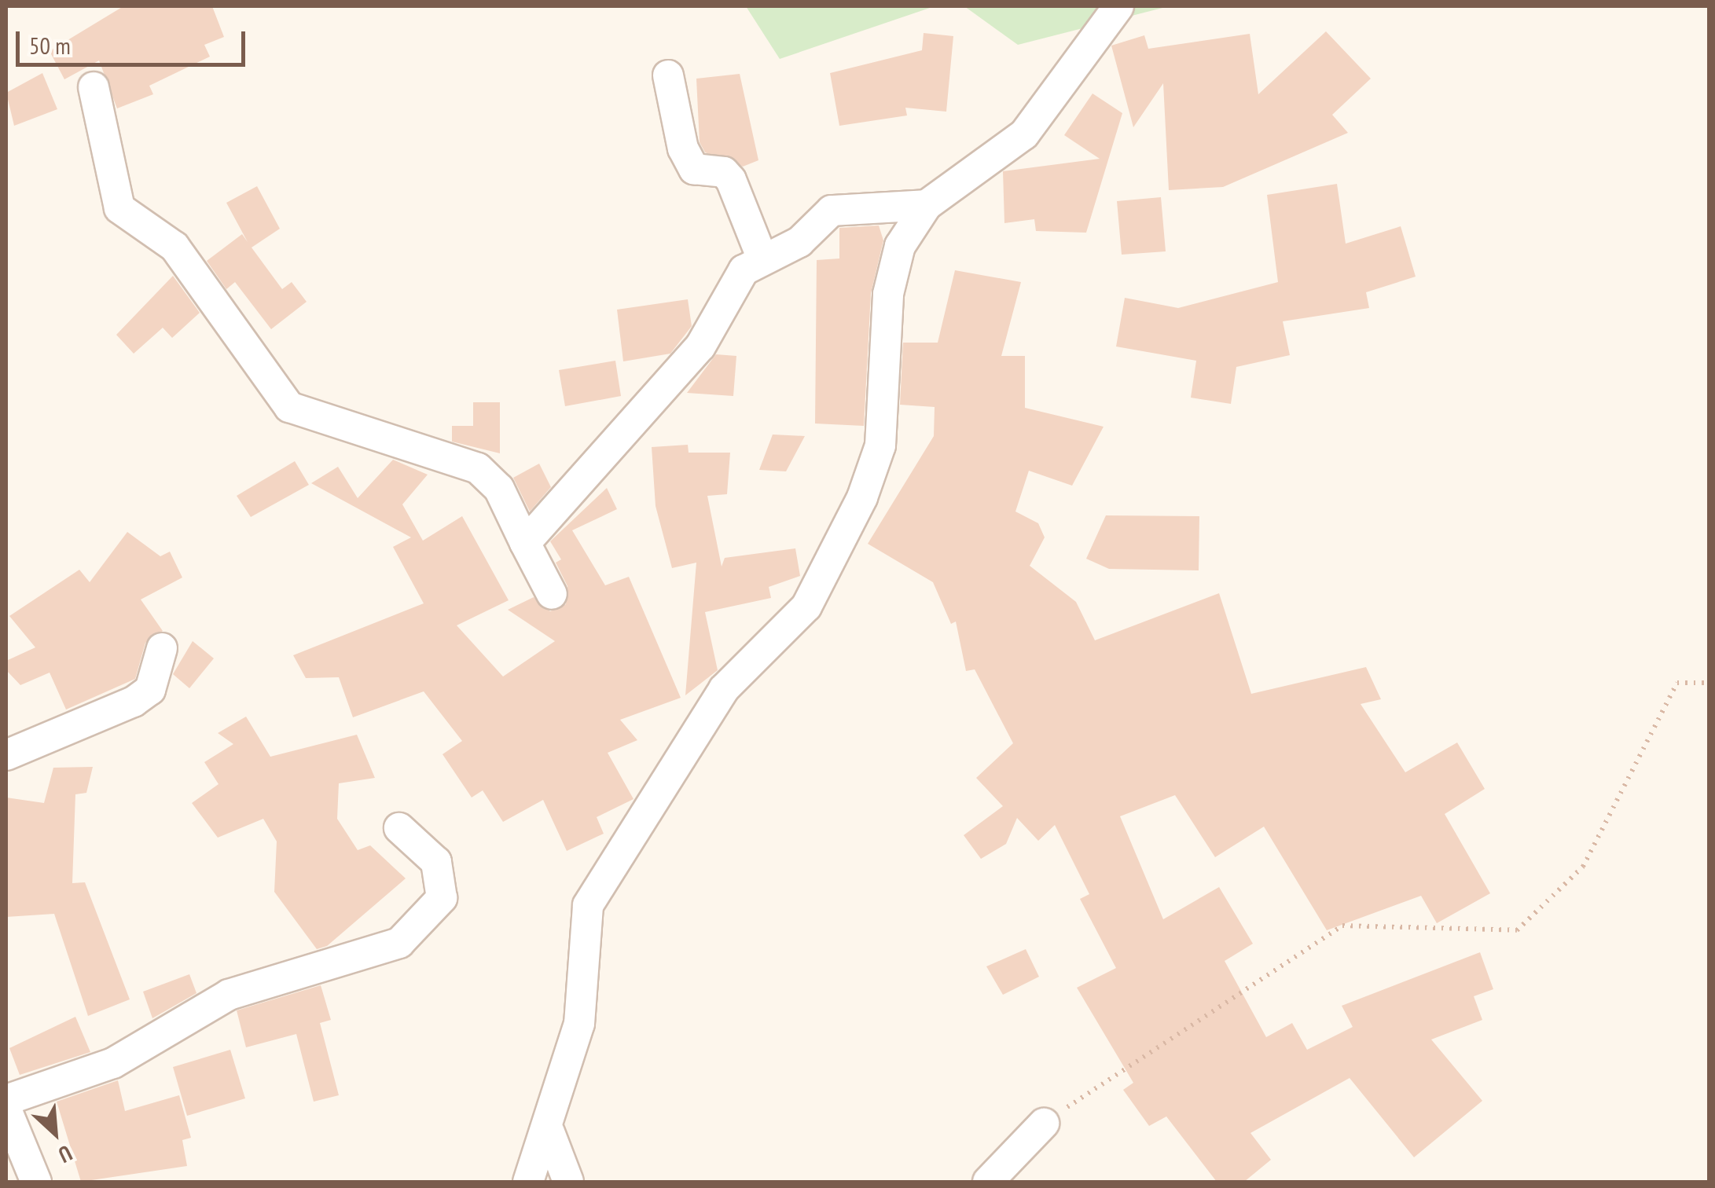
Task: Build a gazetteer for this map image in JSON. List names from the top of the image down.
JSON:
{
  "scale_bar": "50 m",
  "north": "bottom right"
}
